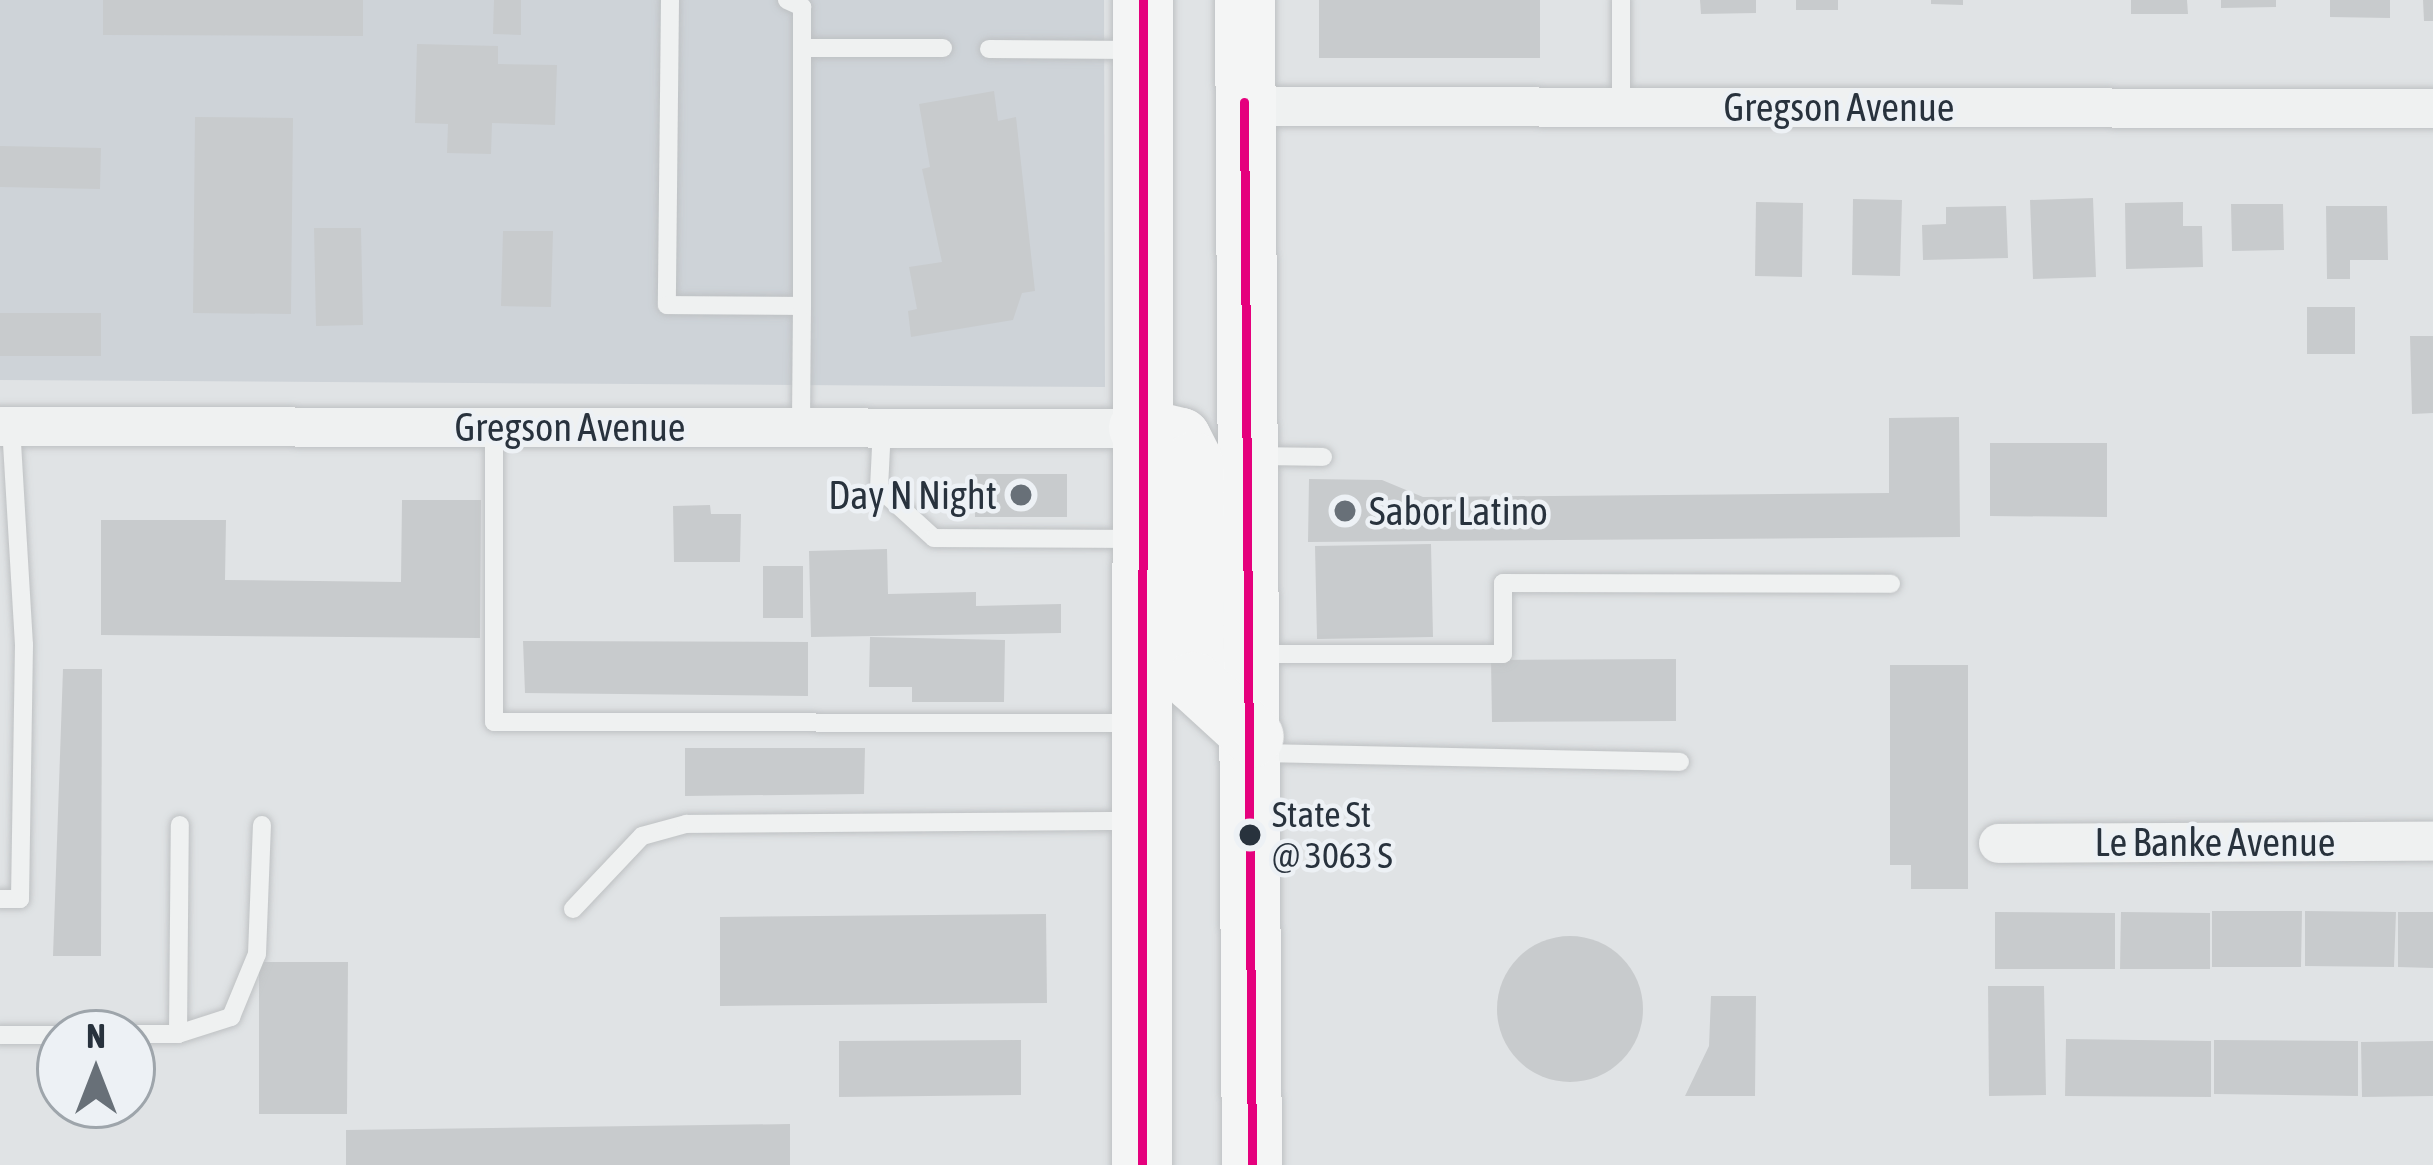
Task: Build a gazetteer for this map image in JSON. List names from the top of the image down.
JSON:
{
  "streets": {
    "street": ["Gregson Avenue", "Le Banke Avenue"]
  },
  "places": ["Day N Night", "Sabor Latino", "State St @ 3063 S"],
  "north": "top"
}
